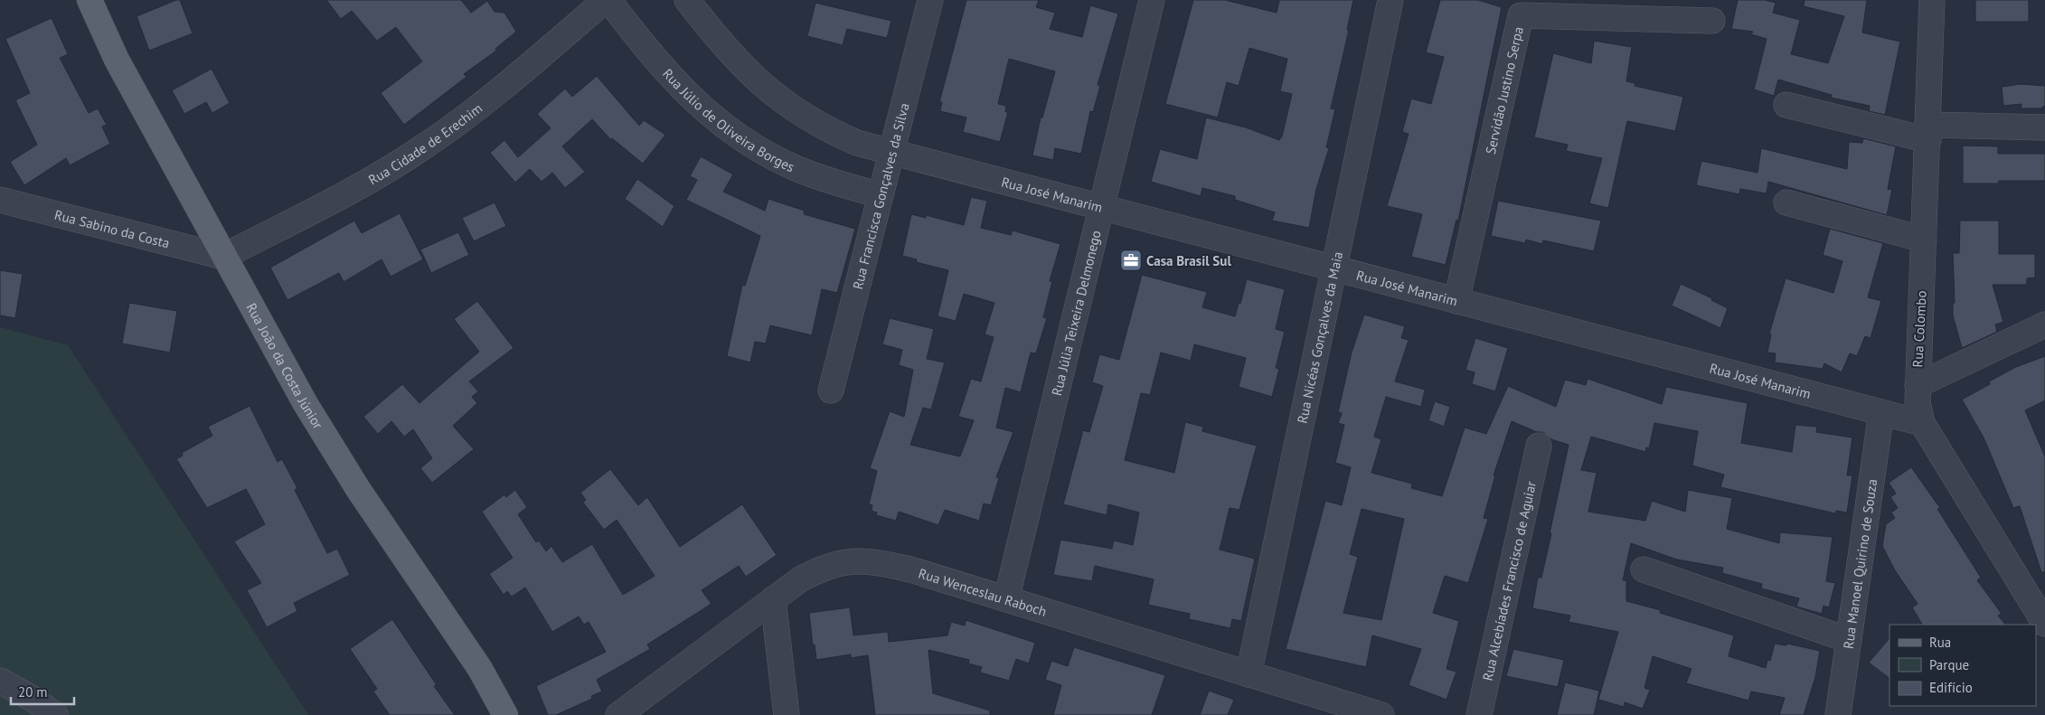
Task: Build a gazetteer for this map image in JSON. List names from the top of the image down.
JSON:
{
  "streets": {
    "main road": ["Rua João da Costa Júnior"],
    "street": [
      "Servidão Justino Serpa",
      "Rua Júlio de Oliveira Borges",
      "Rua Cidade de Erechim",
      "Rua Francisca Gonçalves da Silva",
      "Rua José Manarim",
      "Rua Sabino da Costa",
      "Rua Júlia Teixeira Delmonego",
      "Rua Colombo",
      "Rua Nicéas Gonçalves da Maia",
      "Rua Manoel Quirino de Souza",
      "Rua Alcebíades Francisco de Aguiar",
      "Rua Wenceslau Raboch"
    ]
  },
  "crossings": [
    ["Servidão Justino Serpa", "Rua José Manarim"],
    ["Rua Júlio de Oliveira Borges", "Rua Cidade de Erechim"],
    ["Rua Júlio de Oliveira Borges", "Rua Francisca Gonçalves da Silva"],
    ["Rua Cidade de Erechim", "Rua Sabino da Costa"],
    ["Rua Cidade de Erechim", "Rua João da Costa Júnior"],
    ["Rua Francisca Gonçalves da Silva", "Rua José Manarim"],
    ["Rua José Manarim", "Rua Júlia Teixeira Delmonego"],
    ["Rua José Manarim", "Rua Colombo"],
    ["Rua José Manarim", "Rua Nicéas Gonçalves da Maia"],
    ["Rua José Manarim", "Rua Manoel Quirino de Souza"],
    ["Rua Sabino da Costa", "Rua João da Costa Júnior"],
    ["Rua Júlia Teixeira Delmonego", "Rua Wenceslau Raboch"],
    ["Rua Nicéas Gonçalves da Maia", "Rua Wenceslau Raboch"]
  ],
  "places": {
    "office": ["Casa Brasil Sul"]
  },
  "legend": ["Rua", "Parque", "Edifício"],
  "scale_bar": "20 m"
}
